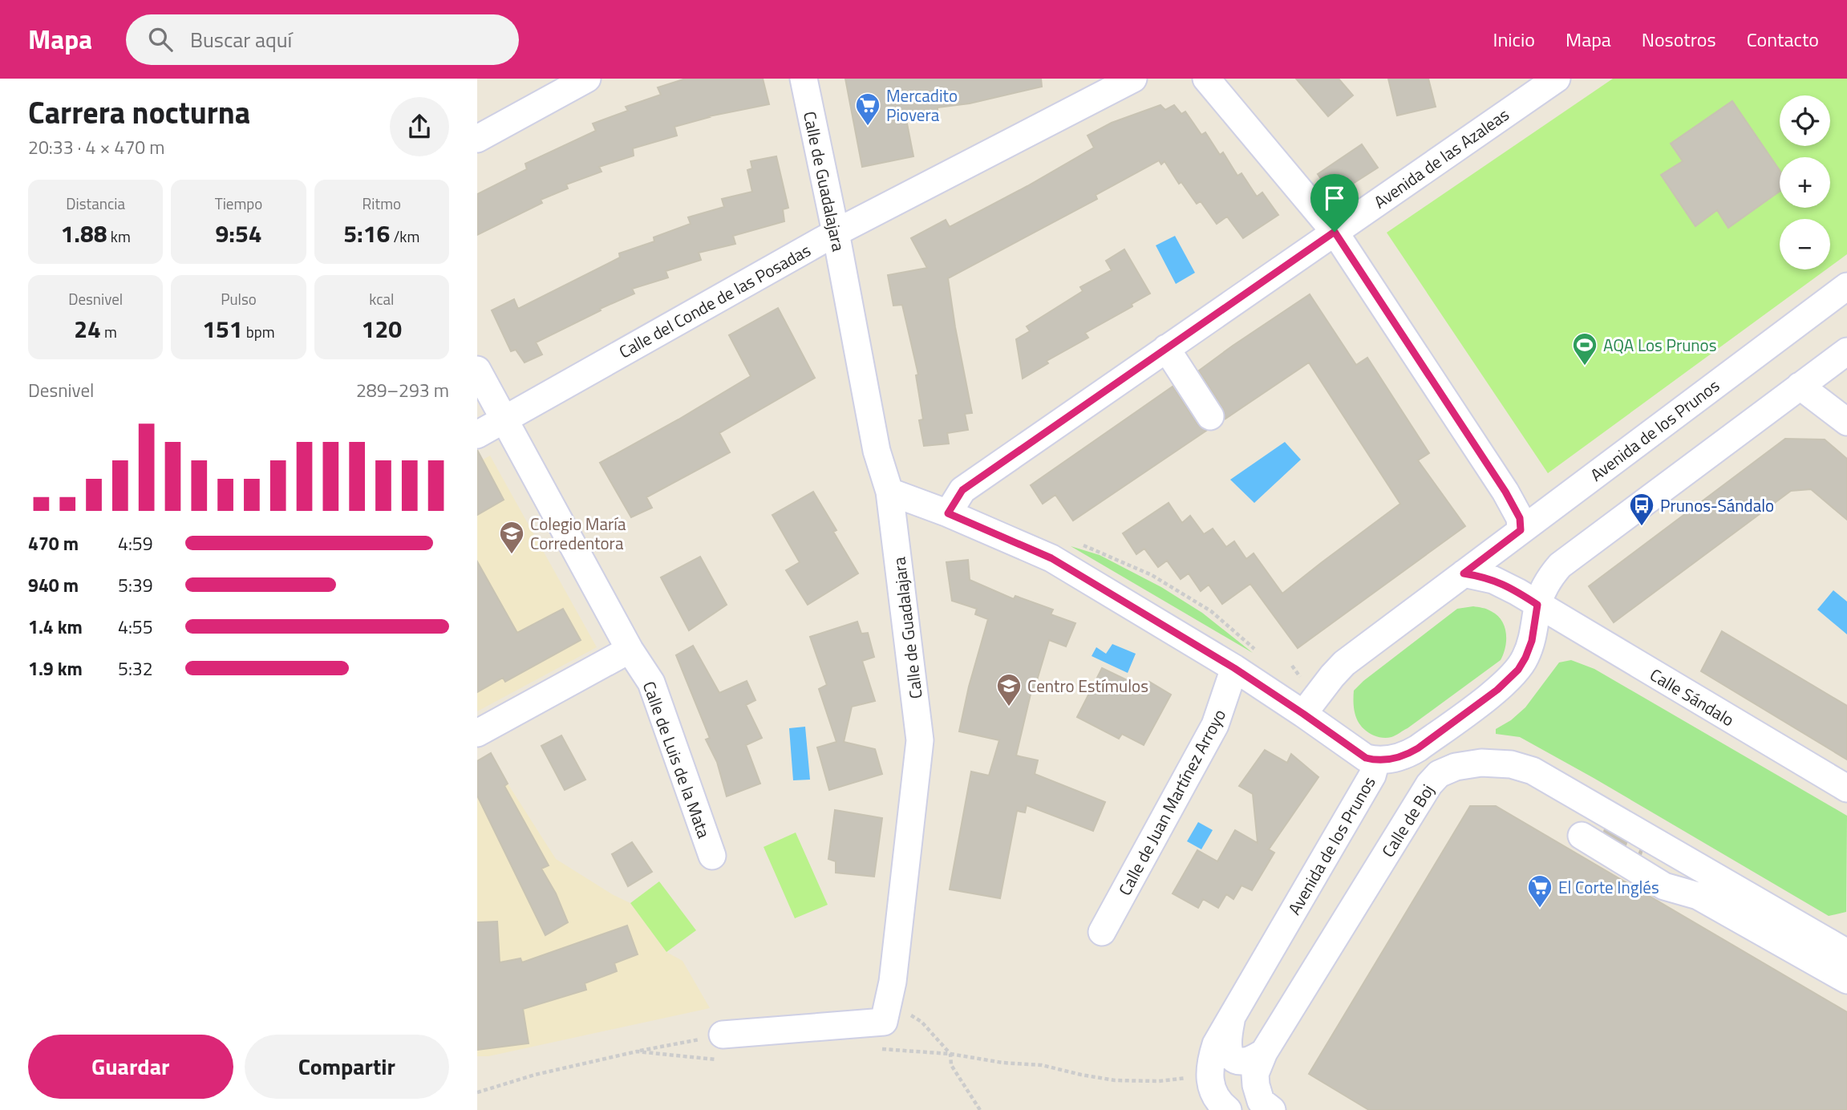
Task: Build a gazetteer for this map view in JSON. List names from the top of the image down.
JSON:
{
  "streets": {
    "street": [
      "Avenida de las Azaleas",
      "Calle de Guadalajara",
      "Calle del Conde de las Posadas",
      "Avenida de los Prunos",
      "Calle Sándalo",
      "Calle de Luis de la Mata",
      "Calle de Juan Martínez Arroyo",
      "Calle de Boj"
    ]
  },
  "crossings": [
    ["Calle de Guadalajara", "Calle del Conde de las Posadas"],
    ["Calle del Conde de las Posadas", "Calle de Luis de la Mata"],
    ["Avenida de los Prunos", "Calle Sándalo"]
  ],
  "places": {
    "supermarket": ["Mercadito Piovera", "El Corte Inglés"],
    "sports": ["AQA Los Prunos"],
    "bus stop": ["Prunos-Sándalo"],
    "school or university": ["Colegio María Corredentora", "Centro Estímulos"]
  },
  "page": {
    "header": "Mapa",
    "search": "Buscar aquí",
    "nav": [
      "Inicio",
      "Mapa",
      "Nosotros",
      "Contacto"
    ],
    "heading": ["Carrera nocturna", "20:33 · 4 × 470 m"],
    "map_buttons": ["+", "−"],
    "stats": [
      ["Distancia", "1.88 km"],
      ["Tiempo", "9:54"],
      ["Ritmo", "5:16 /km"],
      ["Desnivel", "24 m"],
      ["Pulso", "151 bpm"],
      ["kcal", "120"]
    ],
    "chart": ["Desnivel", "289–293 m"],
    "list": [
      {
        "name": "470 m",
        "note": "4:59"
      },
      {
        "name": "940 m",
        "note": "5:39"
      },
      {
        "name": "1.4 km",
        "note": "4:55"
      },
      {
        "name": "1.9 km",
        "note": "5:32"
      }
    ],
    "buttons": ["Guardar", "Compartir"]
  }
}
